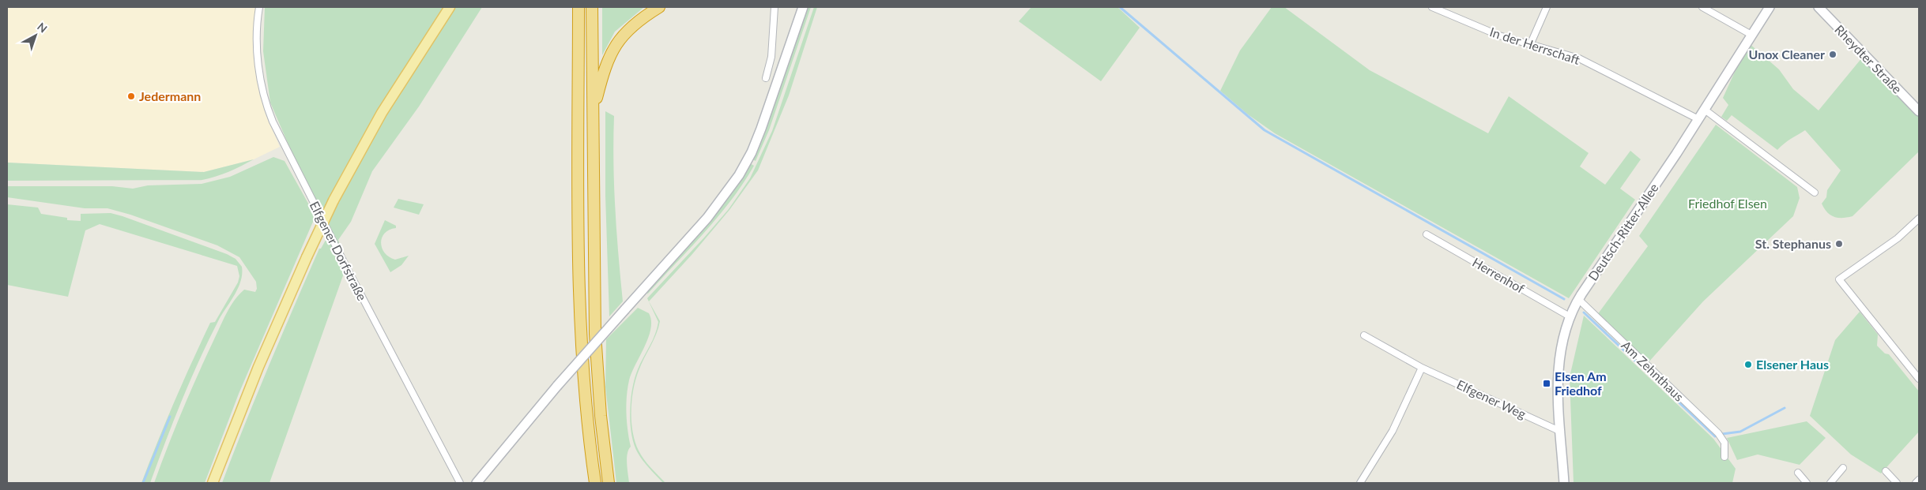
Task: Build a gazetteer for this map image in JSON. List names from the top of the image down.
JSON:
{
  "streets": {
    "street": [
      "In der Herrschaft",
      "Rheydter Straße",
      "Deutsch-Ritter-Allee",
      "Elfgener Dorfstraße",
      "Herrenhof",
      "Am Zehnthaus",
      "Elfgener Weg"
    ]
  },
  "crossings": [
    ["In der Herrschaft", "Deutsch-Ritter-Allee"],
    ["Deutsch-Ritter-Allee", "Herrenhof"],
    ["Deutsch-Ritter-Allee", "Am Zehnthaus"],
    ["Deutsch-Ritter-Allee", "Elfgener Weg"]
  ],
  "parks": ["Friedhof Elsen"],
  "places": {
    "other": [
      "Unox Cleaner",
      "Jedermann",
      "St. Stephanus",
      "Elsener Haus"
    ],
    "transit": ["Elsen Am Friedhof"]
  },
  "north": "top right"
}
